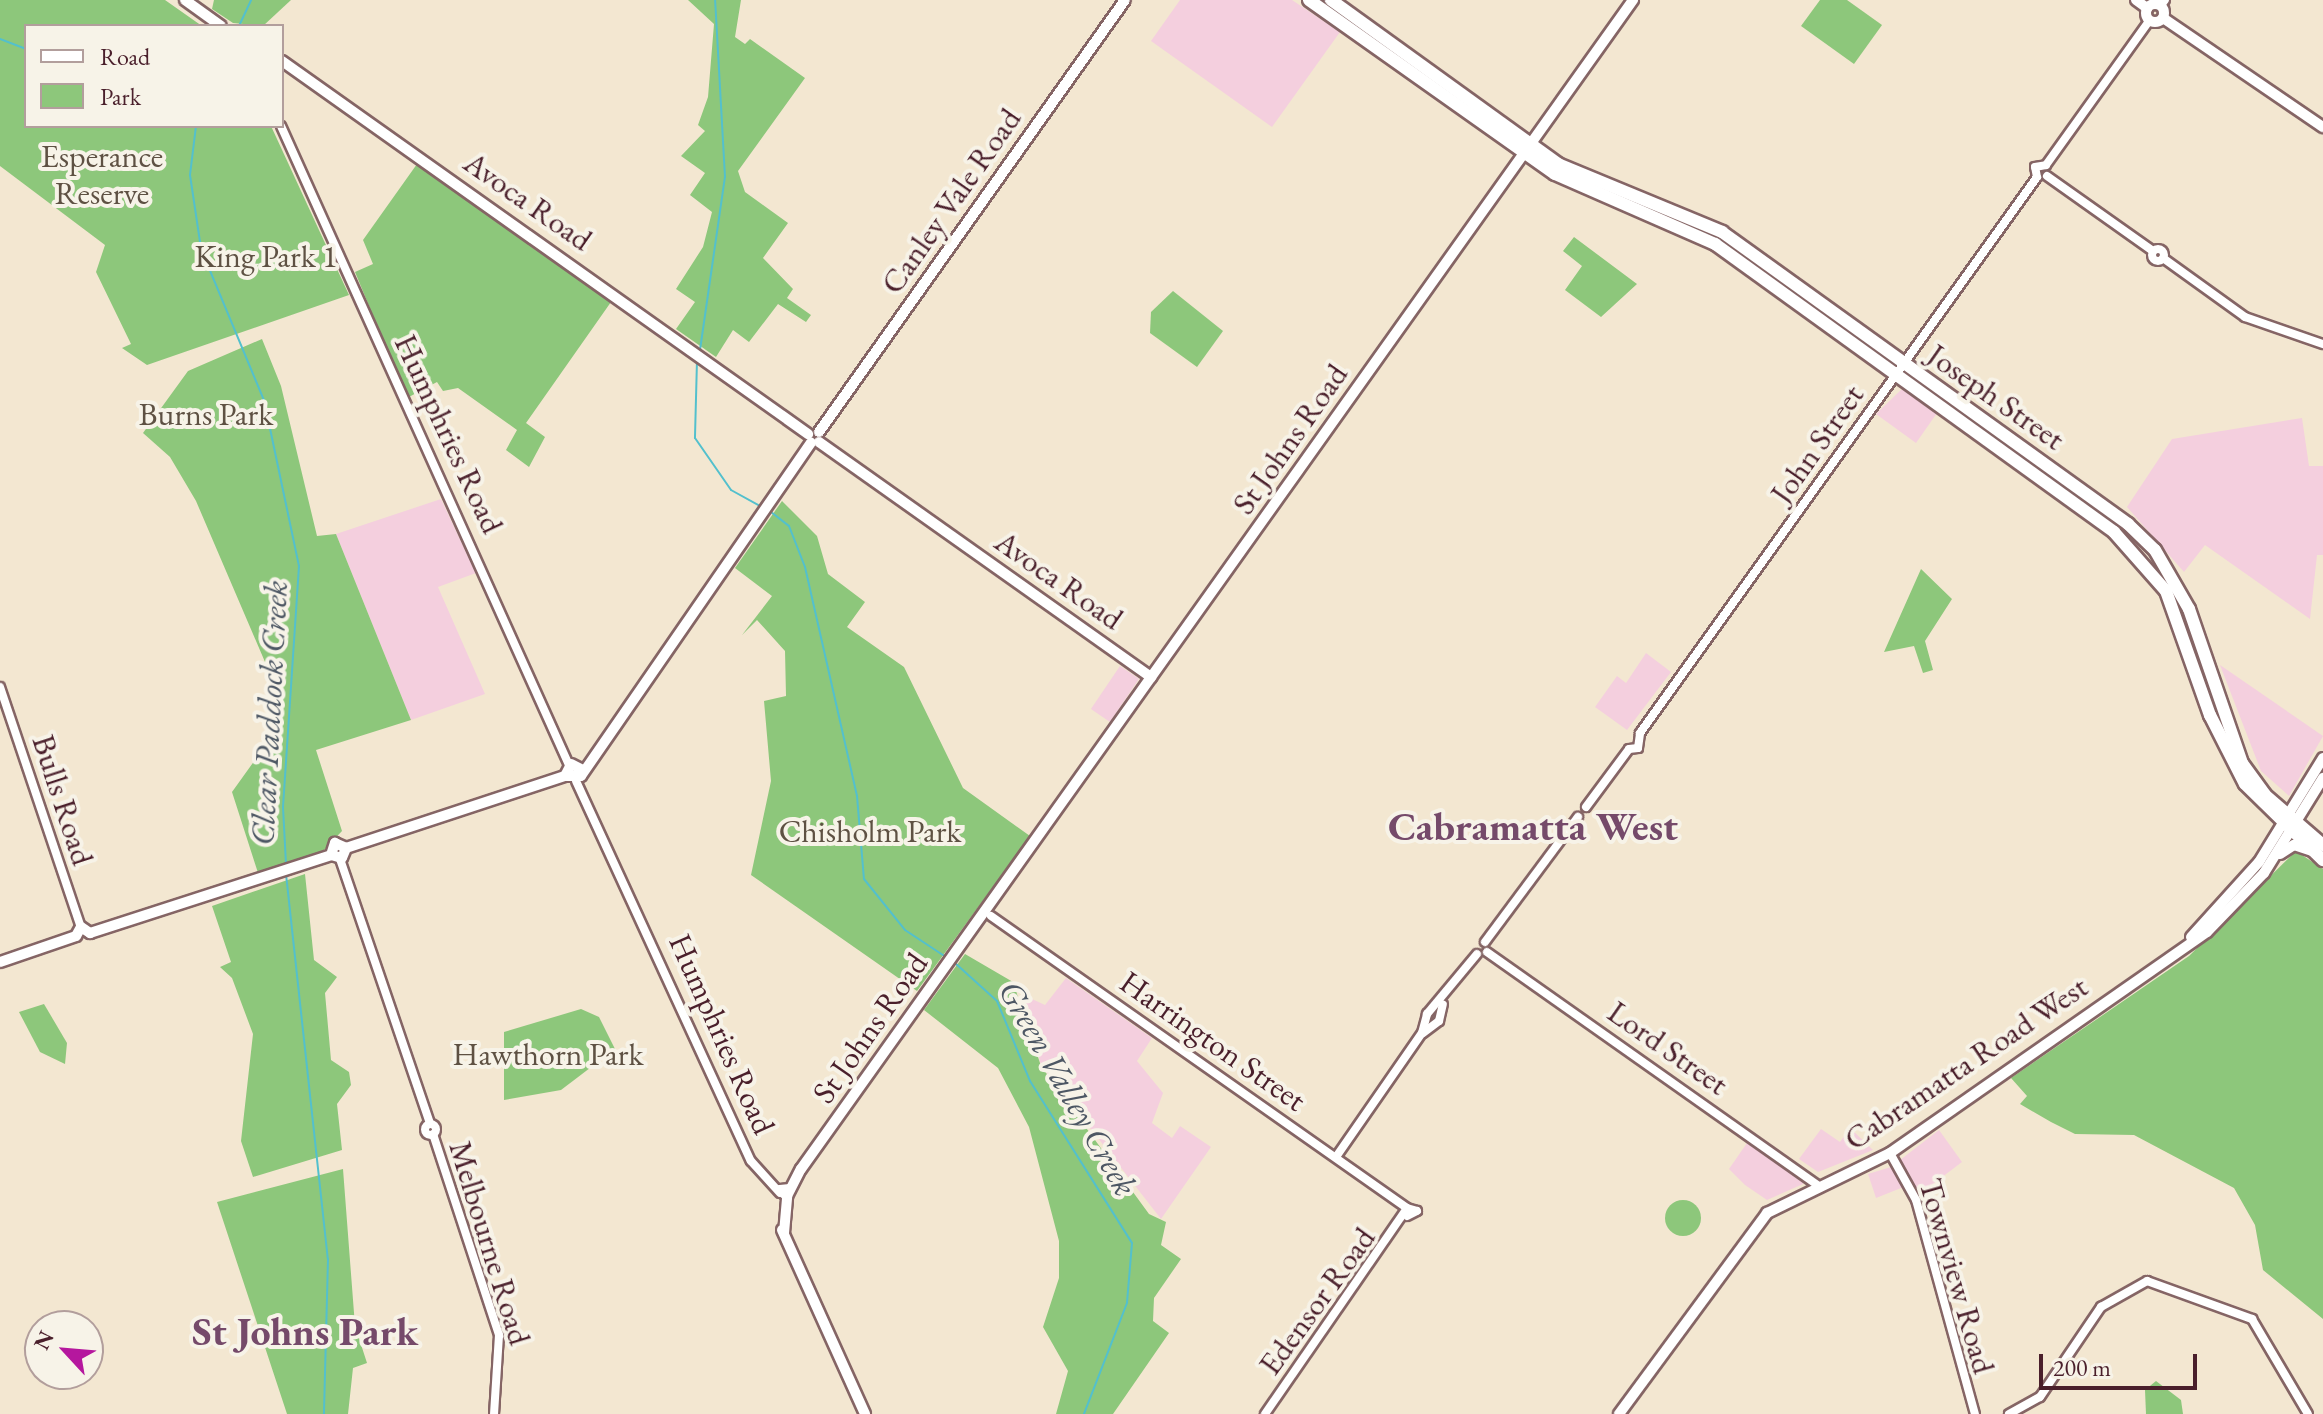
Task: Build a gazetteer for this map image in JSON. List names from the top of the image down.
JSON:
{
  "streets": {
    "highway": ["Joseph Street"],
    "main road": [
      "Avoca Road",
      "Canley Vale Road",
      "St Johns Road",
      "Cabramatta Road West"
    ],
    "street": [
      "Humphries Road",
      "John Street",
      "Bulls Road",
      "Harrington Street",
      "Lord Street",
      "Melbourne Road",
      "Townview Road",
      "Edensor Road"
    ]
  },
  "crossings": [
    ["Avoca Road", "Canley Vale Road"],
    ["Avoca Road", "St Johns Road"],
    ["Canley Vale Road", "Humphries Road"],
    ["Joseph Street", "St Johns Road"],
    ["Joseph Street", "John Street"],
    ["Joseph Street", "Cabramatta Road West"],
    ["Humphries Road", "St Johns Road"],
    ["St Johns Road", "Harrington Street"],
    ["John Street", "Lord Street"],
    ["Harrington Street", "Edensor Road"],
    ["Lord Street", "Cabramatta Road West"],
    ["Cabramatta Road West", "Townview Road"]
  ],
  "districts": ["Cabramatta West", "St Johns Park"],
  "water": ["Clear Paddock Creek", "Green Valley Creek"],
  "parks": [
    "Esperance Reserve",
    "King Park 1",
    "Burns Park",
    "Chisholm Park",
    "Hawthorn Park"
  ],
  "legend": ["Road", "Park"],
  "scale_bar": "200 m",
  "north": "top left"
}
